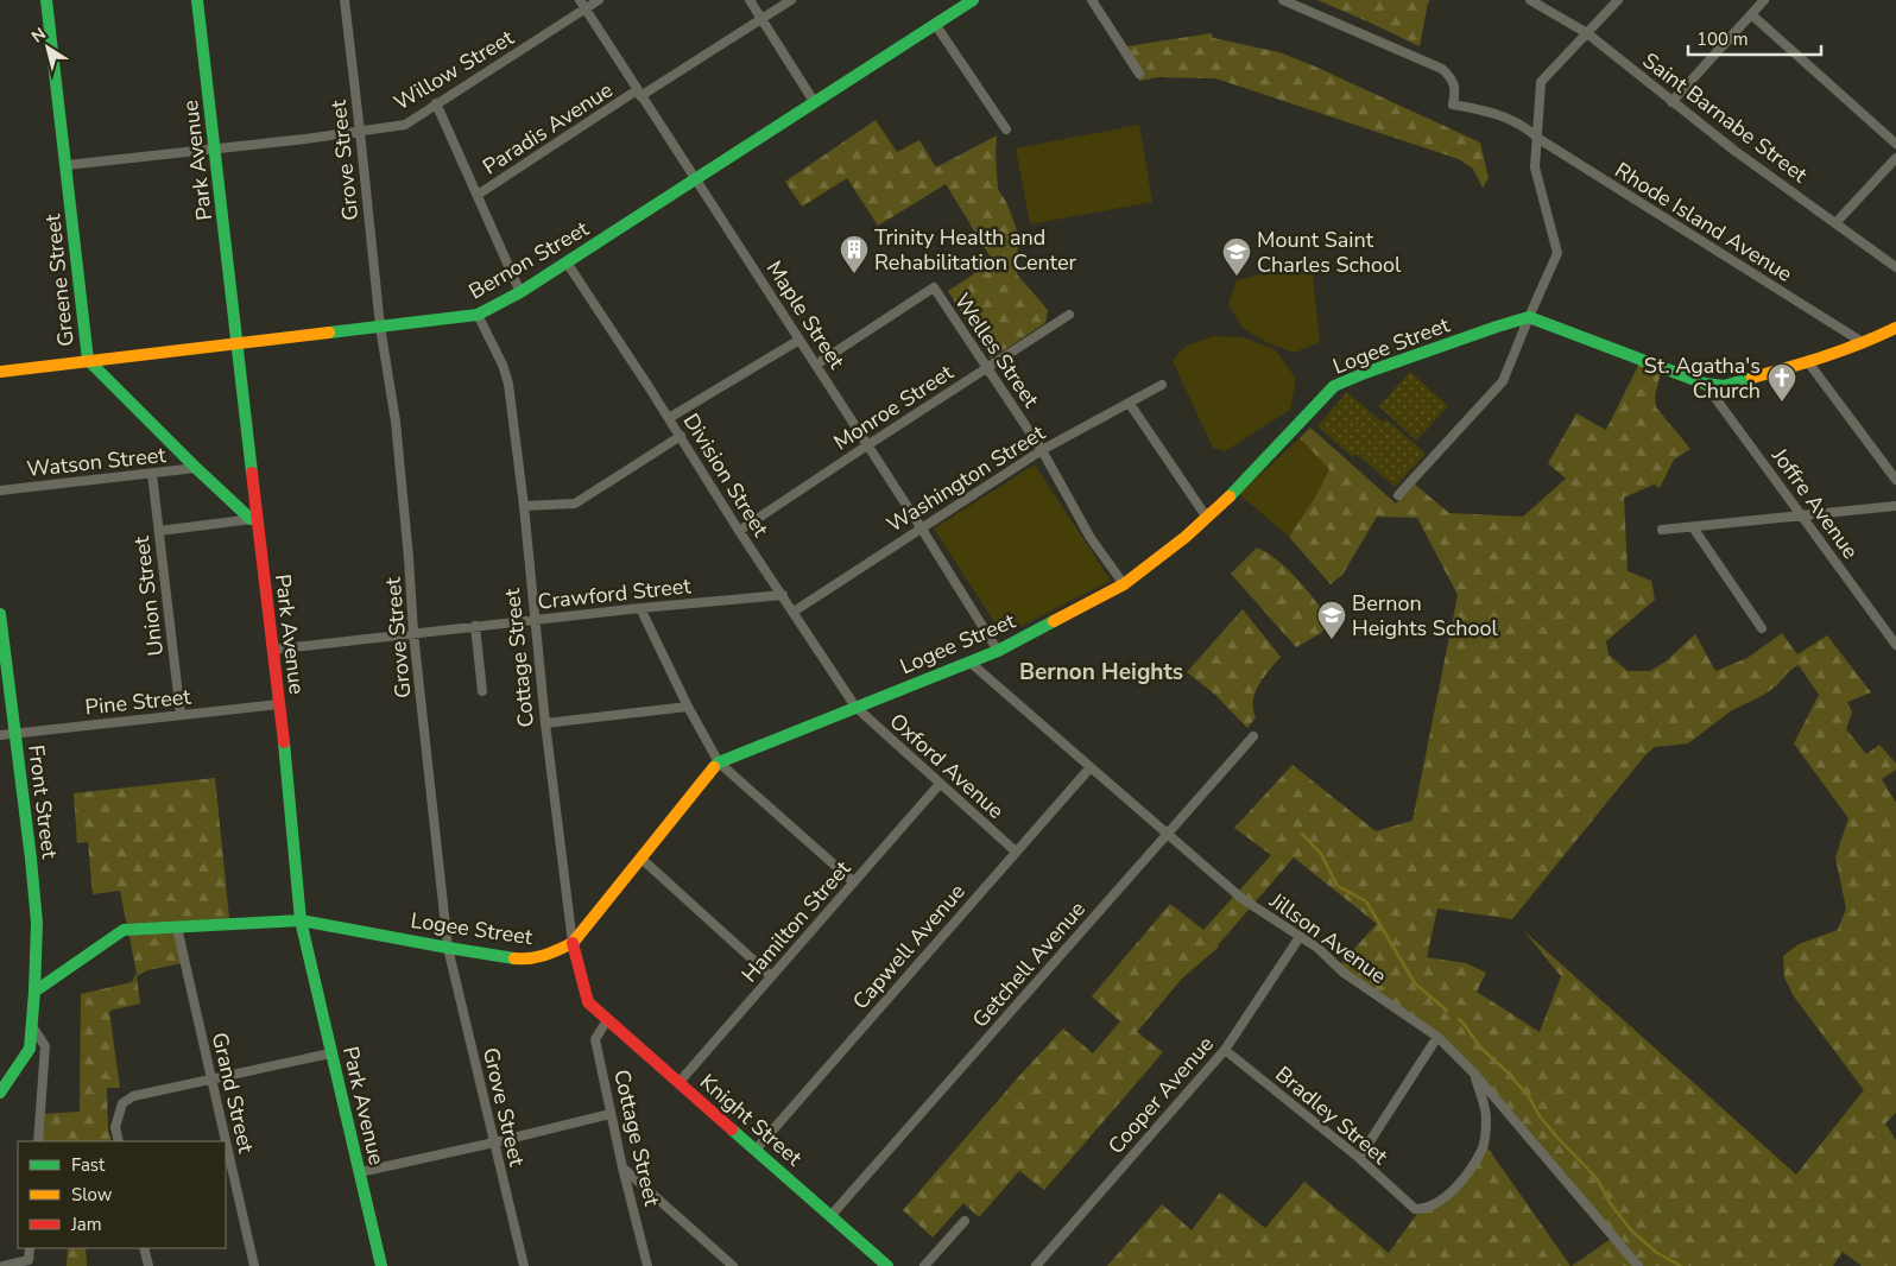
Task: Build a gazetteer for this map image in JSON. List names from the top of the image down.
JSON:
{
  "streets": {
    "street": [
      "Willow Street",
      "Saint Barnabe Street",
      "Paradis Avenue",
      "Park Avenue",
      "Grove Street",
      "Rhode Island Avenue",
      "Bernon Street",
      "Greene Street",
      "Maple Street",
      "Logee Street",
      "Welles Street",
      "Monroe Street",
      "Watson Street",
      "Division Street",
      "Washington Street",
      "Joffre Avenue",
      "Crawford Street",
      "Union Street",
      "Cottage Street",
      "Pine Street",
      "Oxford Avenue",
      "Front Street",
      "Hamilton Street",
      "Jillson Avenue",
      "Capwell Avenue",
      "Getchell Avenue",
      "Grand Street",
      "Cooper Avenue",
      "Bradley Street",
      "Knight Street"
    ]
  },
  "crossings": [
    ["Willow Street", "Park Avenue"],
    ["Willow Street", "Grove Street"],
    ["Willow Street", "Greene Street"],
    ["Willow Street", "Maple Street"],
    ["Paradis Avenue", "Maple Street"],
    ["Park Avenue", "Bernon Street"],
    ["Park Avenue", "Greene Street"],
    ["Park Avenue", "Logee Street"],
    ["Park Avenue", "Crawford Street"],
    ["Park Avenue", "Pine Street"],
    ["Grove Street", "Bernon Street"],
    ["Grove Street", "Logee Street"],
    ["Grove Street", "Crawford Street"],
    ["Bernon Street", "Greene Street"],
    ["Bernon Street", "Maple Street"],
    ["Bernon Street", "Division Street"],
    ["Bernon Street", "Cottage Street"],
    ["Greene Street", "Watson Street"],
    ["Maple Street", "Logee Street"],
    ["Maple Street", "Welles Street"],
    ["Maple Street", "Monroe Street"],
    ["Maple Street", "Washington Street"],
    ["Logee Street", "Welles Street"],
    ["Logee Street", "Division Street"],
    ["Logee Street", "Cottage Street"],
    ["Logee Street", "Oxford Avenue"],
    ["Logee Street", "Front Street"],
    ["Logee Street", "Jillson Avenue"],
    ["Logee Street", "Grand Street"],
    ["Welles Street", "Monroe Street"],
    ["Welles Street", "Washington Street"],
    ["Monroe Street", "Division Street"],
    ["Watson Street", "Union Street"],
    ["Division Street", "Washington Street"],
    ["Division Street", "Crawford Street"],
    ["Division Street", "Oxford Avenue"],
    ["Crawford Street", "Cottage Street"],
    ["Union Street", "Pine Street"],
    ["Cottage Street", "Knight Street"],
    ["Pine Street", "Front Street"],
    ["Oxford Avenue", "Hamilton Street"],
    ["Oxford Avenue", "Capwell Avenue"],
    ["Hamilton Street", "Knight Street"],
    ["Jillson Avenue", "Capwell Avenue"],
    ["Jillson Avenue", "Getchell Avenue"],
    ["Jillson Avenue", "Cooper Avenue"],
    ["Jillson Avenue", "Bradley Street"],
    ["Capwell Avenue", "Knight Street"],
    ["Getchell Avenue", "Knight Street"],
    ["Cooper Avenue", "Bradley Street"]
  ],
  "districts": ["Bernon Heights"],
  "places": {
    "building": ["Trinity Health and Rehabilitation Center"],
    "school or university": ["Mount Saint Charles School", "Bernon Heights School"],
    "church": ["St. Agatha's Church"]
  },
  "legend": ["Fast", "Slow", "Jam"],
  "scale_bar": "100 m",
  "north": "top left"
}
